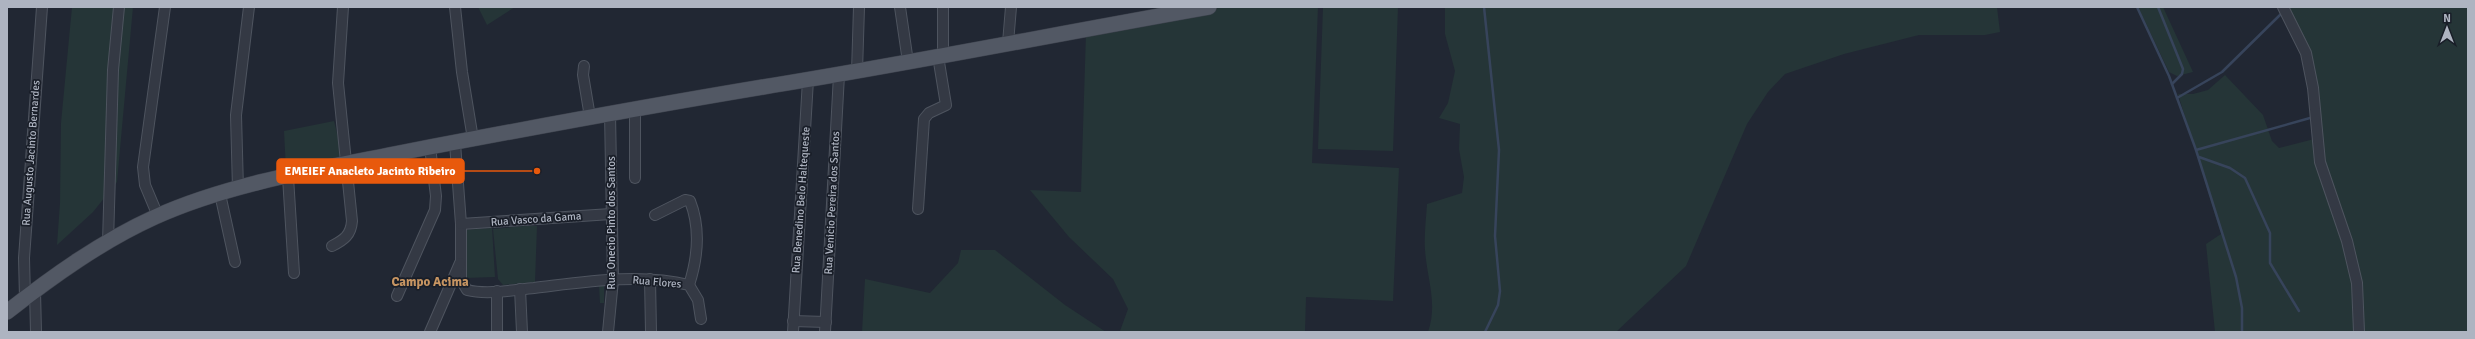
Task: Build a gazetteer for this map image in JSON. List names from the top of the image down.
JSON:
{
  "streets": {
    "street": [
      "Rua Augusto Jacinto Bernardes",
      "Rua Benedino Belo Haltequeste",
      "Rua Venicio Pereira dos Santos",
      "Rua Vasco da Gama",
      "Rua Onecio Pinto dos Santos",
      "Rua Flores"
    ]
  },
  "crossings": [
    ["Rua Vasco da Gama", "Rua Onecio Pinto dos Santos"],
    ["Rua Onecio Pinto dos Santos", "Rua Flores"]
  ],
  "districts": ["Campo Acima"],
  "places": ["EMEIEF Anacleto Jacinto Ribeiro"],
  "north": "top"
}
